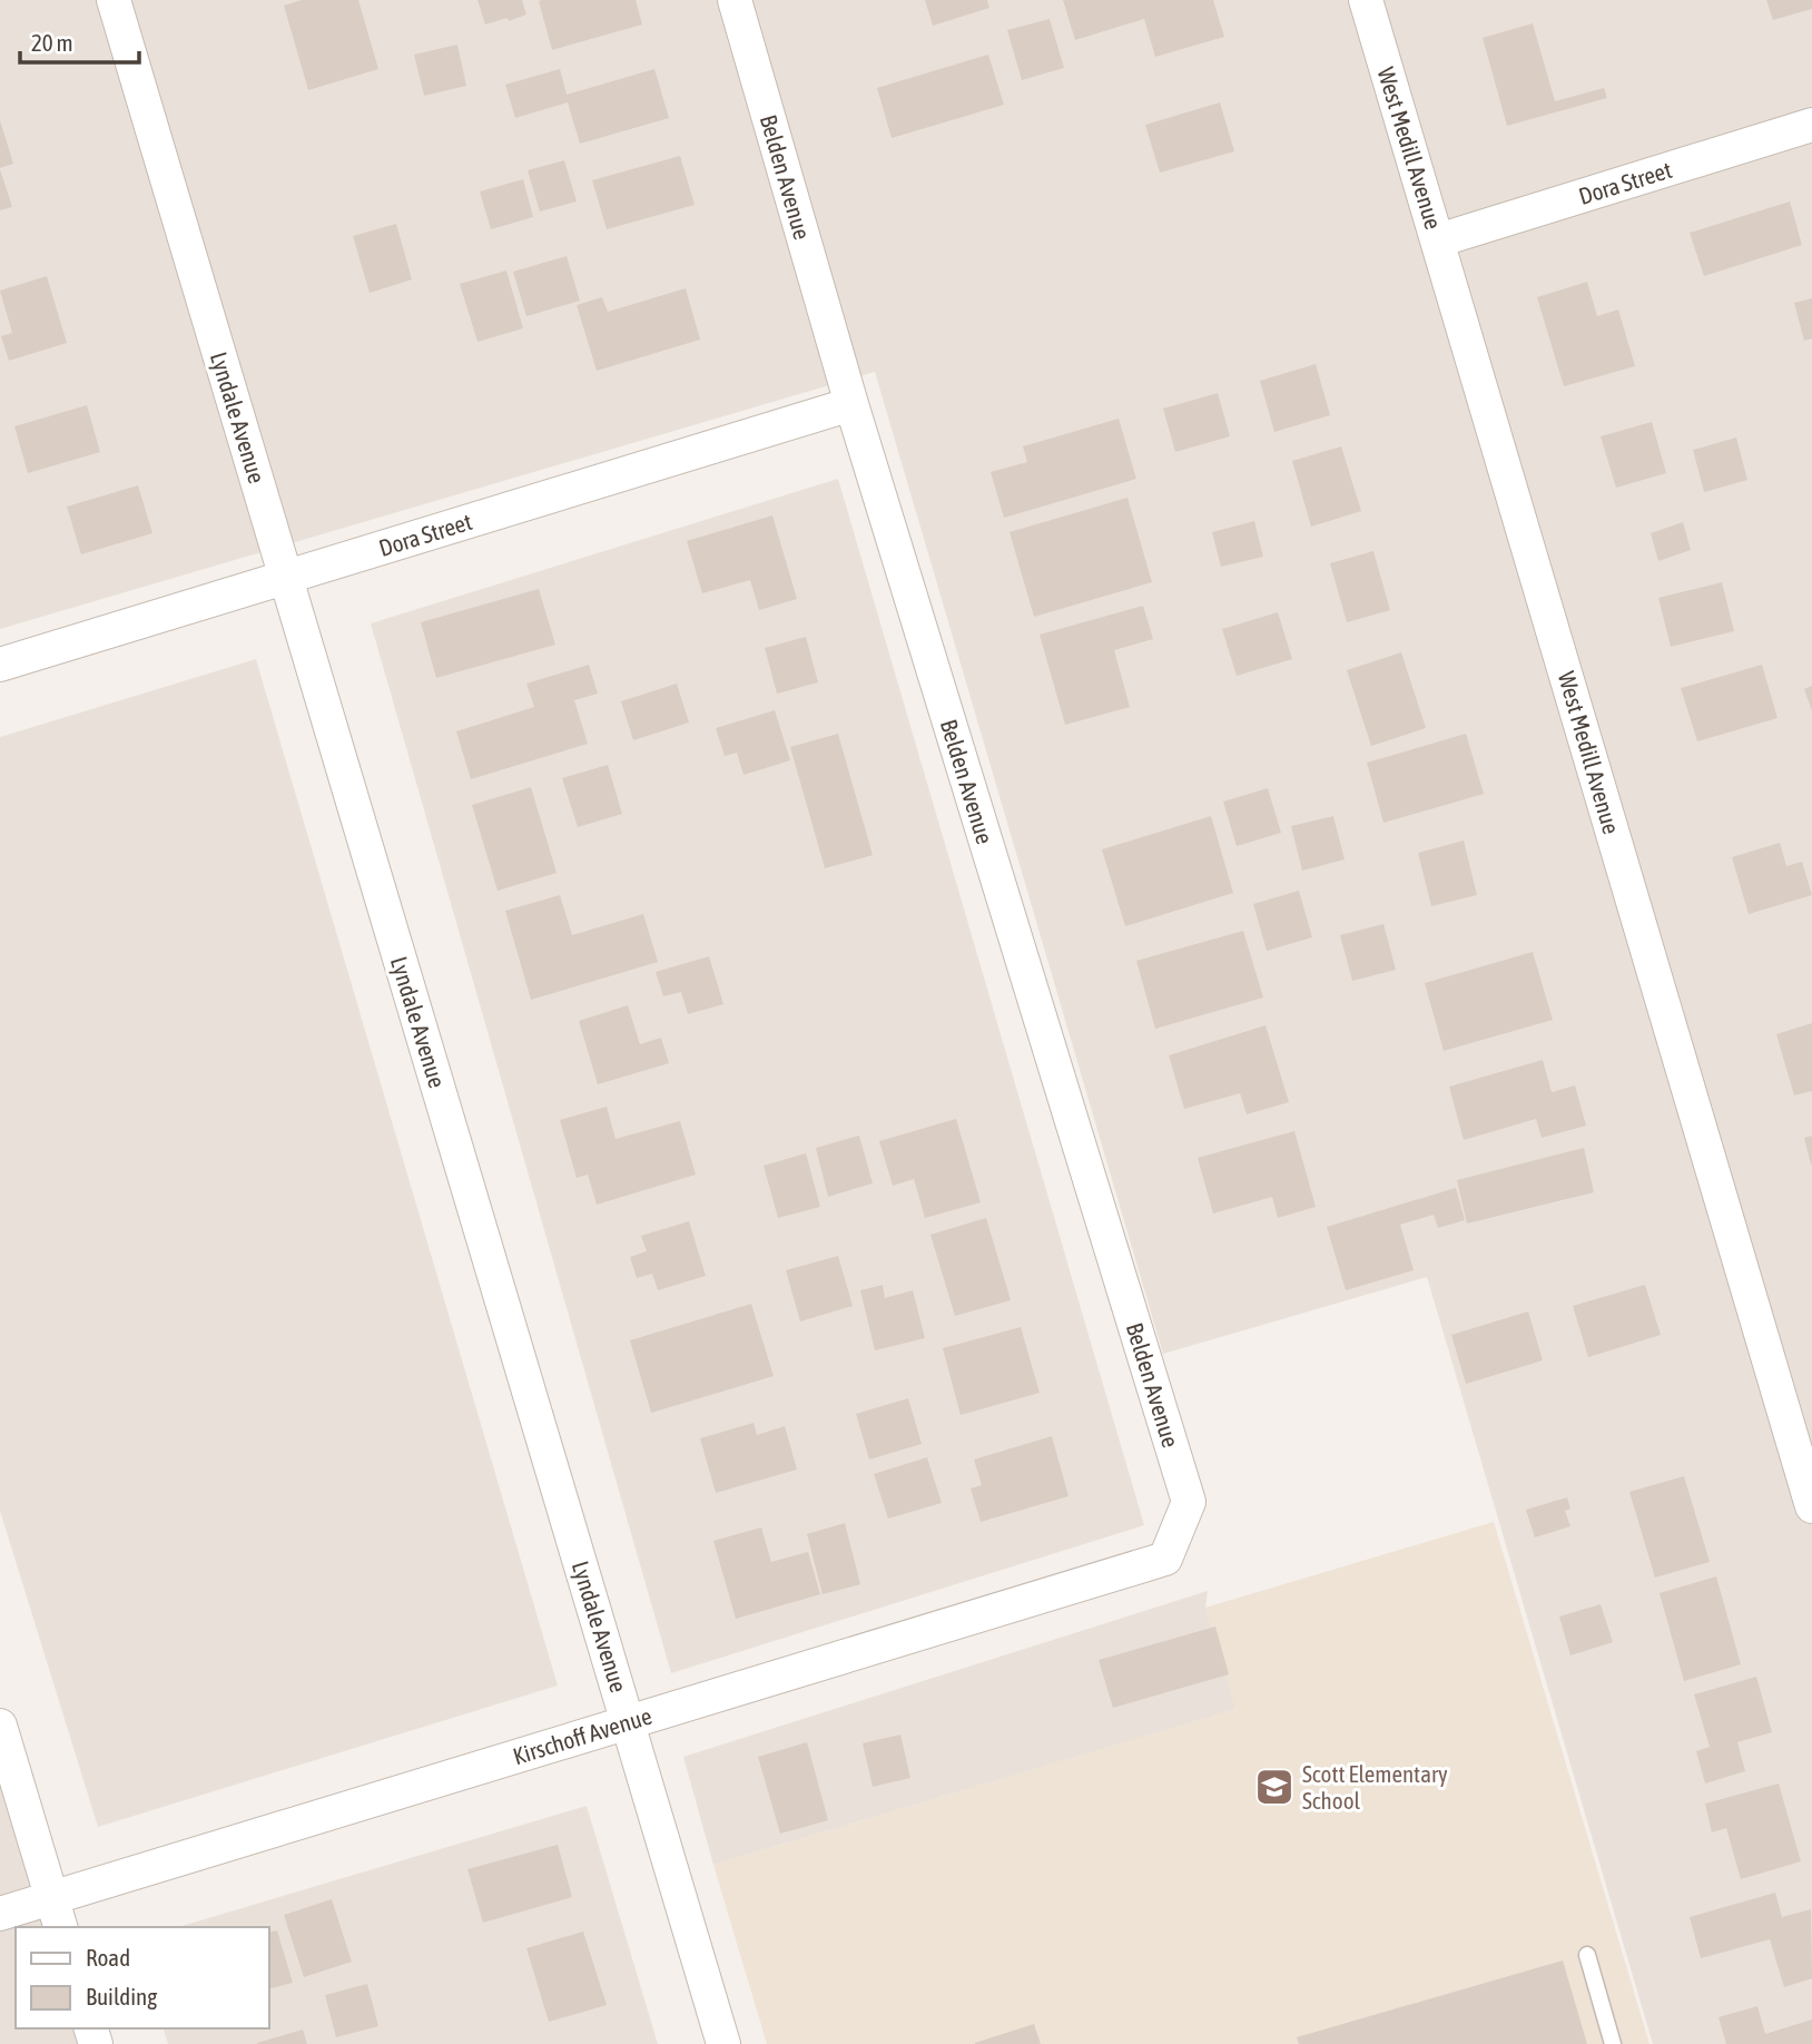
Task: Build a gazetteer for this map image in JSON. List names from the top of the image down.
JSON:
{
  "streets": {
    "street": [
      "West Medill Avenue",
      "Belden Avenue",
      "Dora Street",
      "Lyndale Avenue",
      "Kirschoff Avenue"
    ]
  },
  "crossings": [
    ["West Medill Avenue", "Dora Street"],
    ["Belden Avenue", "Dora Street"],
    ["Belden Avenue", "Kirschoff Avenue"],
    ["Dora Street", "Lyndale Avenue"],
    ["Lyndale Avenue", "Kirschoff Avenue"]
  ],
  "places": {
    "school or university": ["Scott Elementary School"]
  },
  "legend": ["Road", "Building"],
  "scale_bar": "20 m"
}
